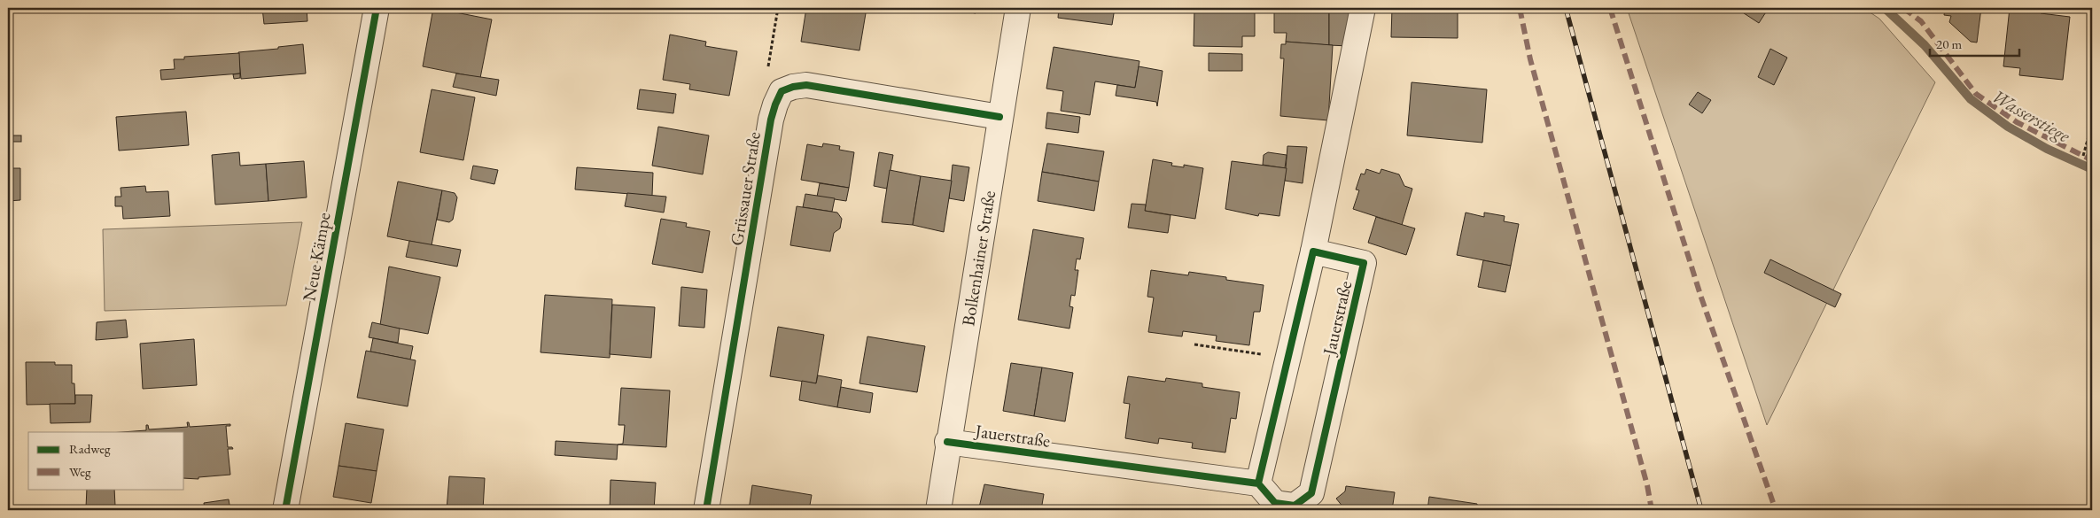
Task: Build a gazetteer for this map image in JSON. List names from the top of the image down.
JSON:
{
  "streets": {
    "street": [
      "Grüssauer Straße",
      "Neue Kämpe",
      "Bolkenhainer Straße",
      "Jauerstraße"
    ]
  },
  "crossings": [
    ["Bolkenhainer Straße", "Jauerstraße"]
  ],
  "water": ["Wasserstiege"],
  "legend": ["Radweg", "Weg"],
  "scale_bar": "20 m"
}
